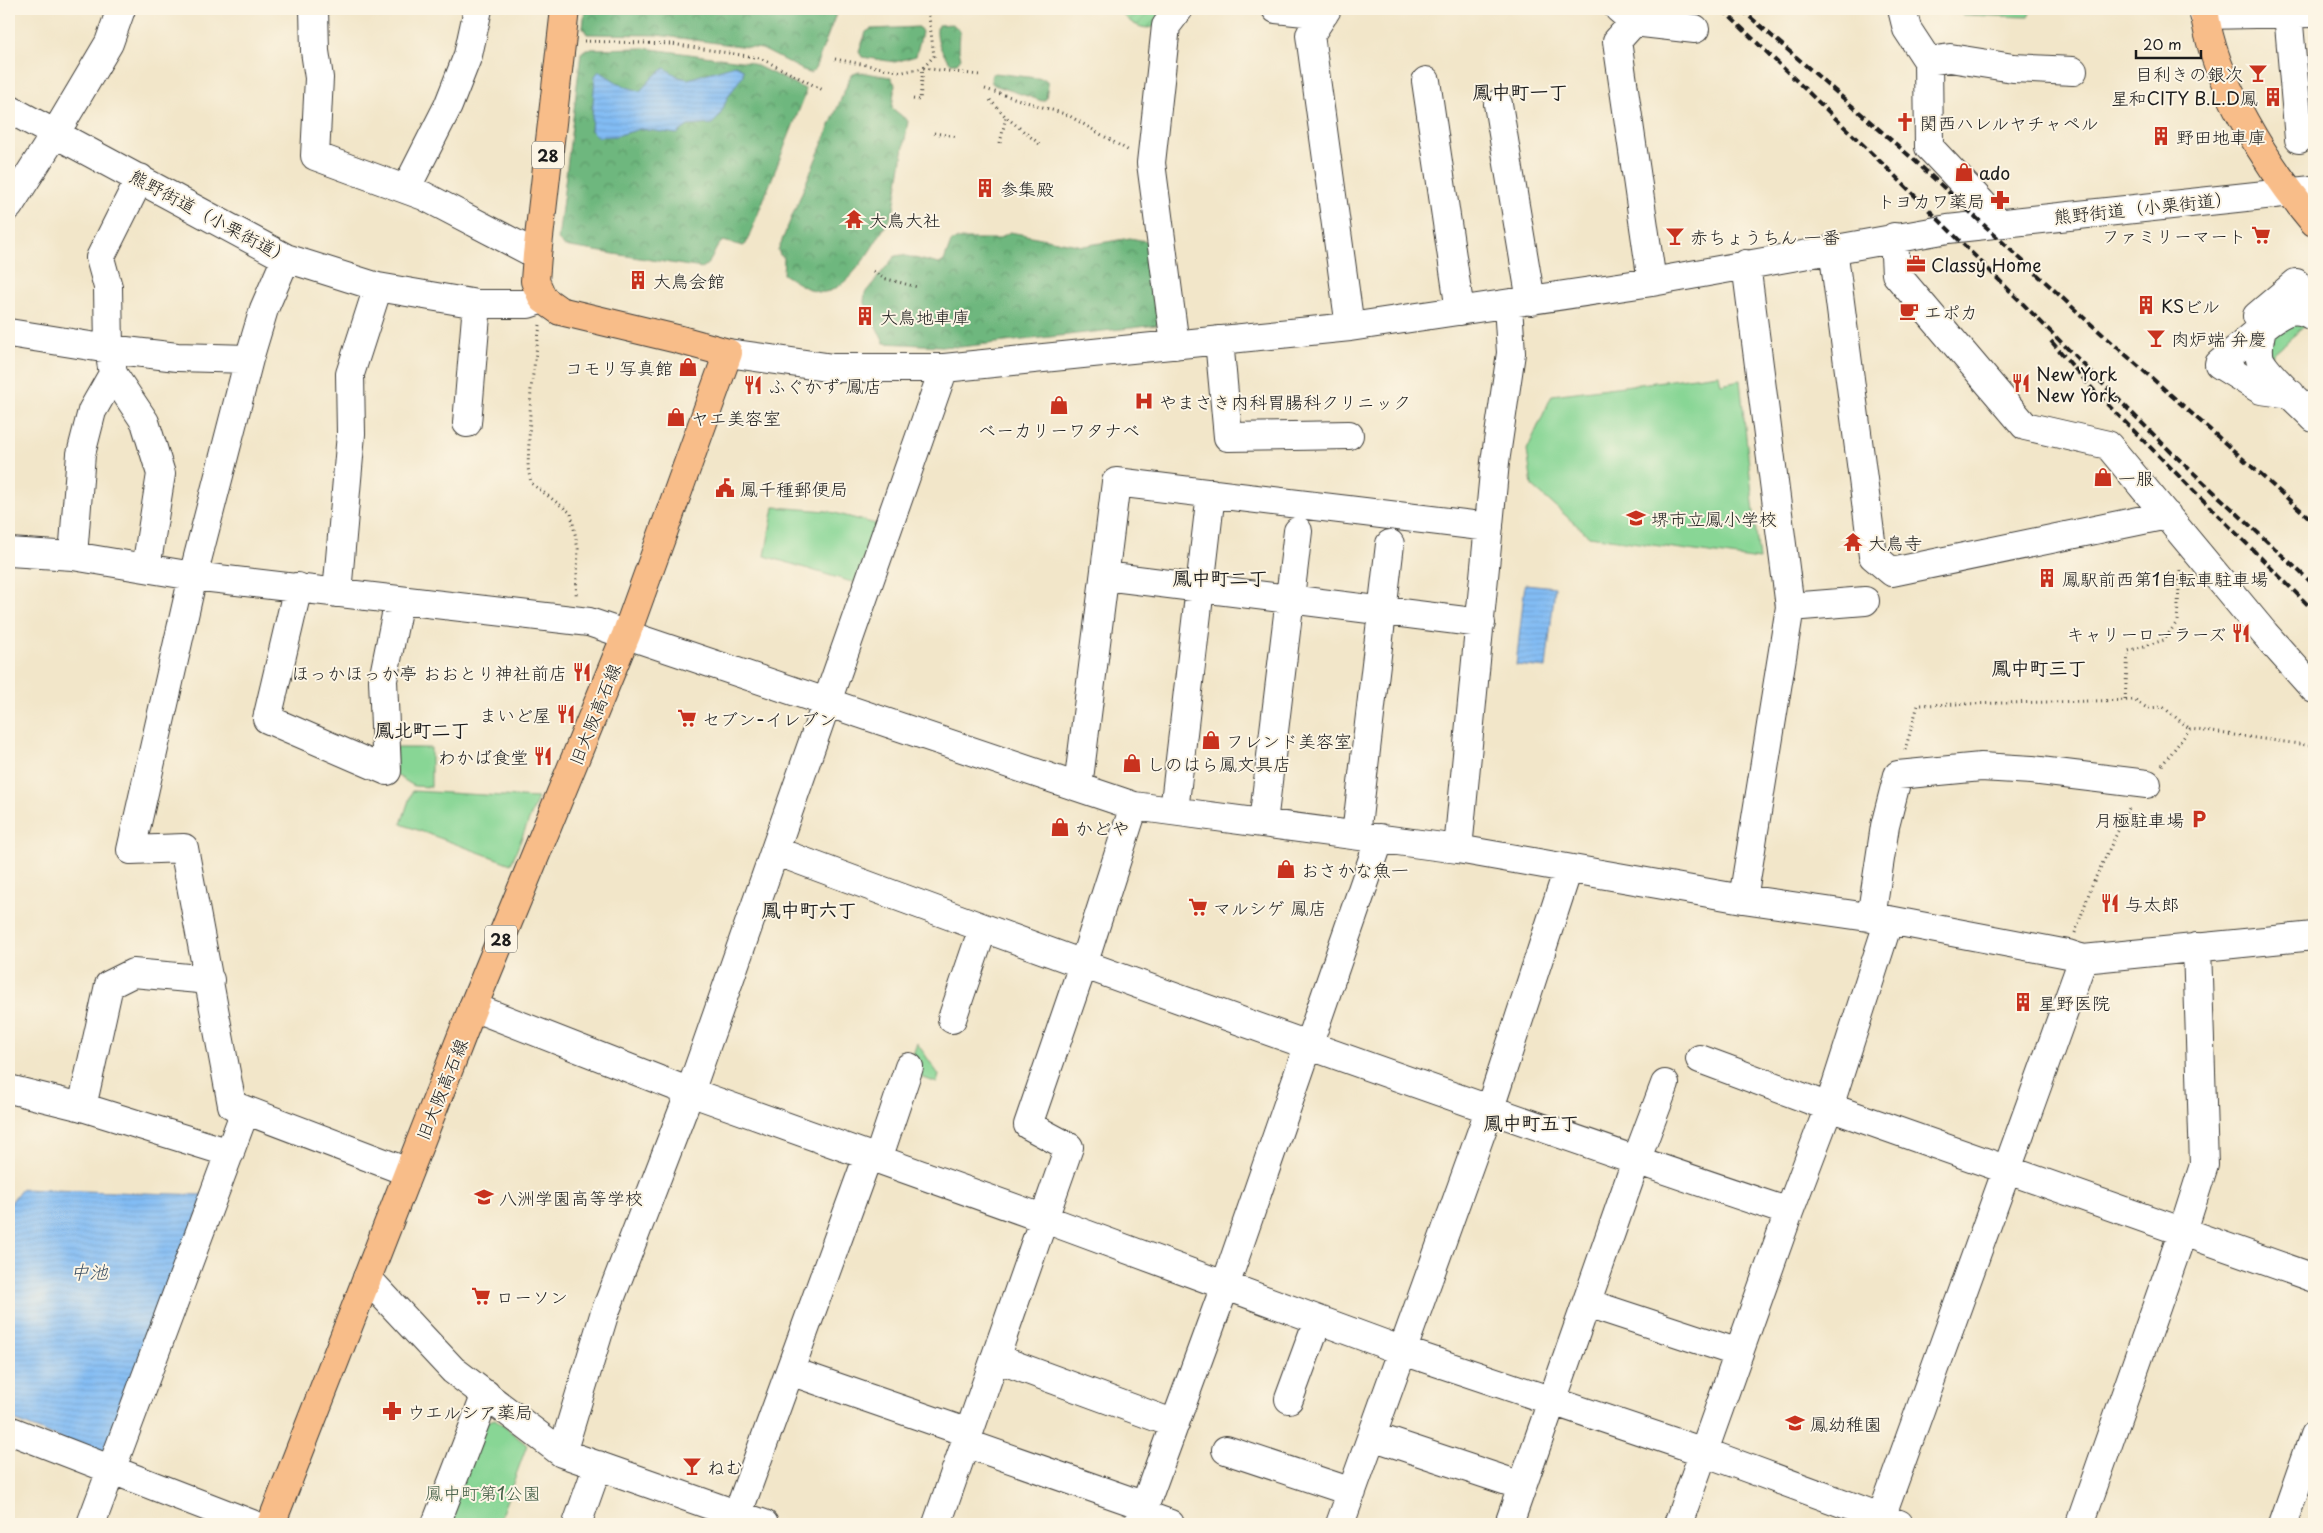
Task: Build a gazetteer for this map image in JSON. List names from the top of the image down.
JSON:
{
  "streets": {
    "main road": ["28", "旧大阪高石線"],
    "street": ["熊野街道（小栗街道）"]
  },
  "crossings": [
    ["28", "熊野街道（小栗街道）"]
  ],
  "districts": [
    "鳳中町一丁",
    "鳳中町二丁",
    "鳳中町三丁",
    "鳳北町二丁",
    "鳳中町六丁",
    "鳳中町五丁"
  ],
  "water": ["中池"],
  "parks": ["鳳中町第1公園"],
  "places": {
    "bar": [
      "目利きの銀次",
      "赤ちょうちん 一番",
      "肉炉端 弁慶",
      "ねむ"
    ],
    "building": [
      "星和CITY B.L.D鳳",
      "野田地車庫",
      "参集殿",
      "大鳥会館",
      "KSビル",
      "大鳥地車庫",
      "鳳駅前西第1自転車駐車場",
      "星野医院"
    ],
    "church": ["関西ハレルヤチャペル"],
    "shop": [
      "ado",
      "コモリ写真館",
      "ベーカリーワタナベ",
      "ヤエ美容室",
      "一服",
      "フレンド美容室",
      "しのはら鳳文具店",
      "かどや",
      "おさかな魚一"
    ],
    "pharmacy": ["トヨカワ薬局", "ウエルシア薬局"],
    "temple": ["大鳥大社", "大鳥寺"],
    "supermarket": [
      "ファミリーマート",
      "セブン-イレブン",
      "マルシゲ 鳳店",
      "ローソン"
    ],
    "office": ["Classy Home"],
    "cafe": ["エポカ"],
    "restaurant": [
      "New York New York",
      "ふぐかず 鳳店",
      "キャリーローラーズ",
      "ほっかほっか亭 おおとり神社前店",
      "まいど屋",
      "わかば食堂",
      "与太郎"
    ],
    "hospital": ["やまさき内科胃腸科クリニック"],
    "public building": ["鳳千種郵便局"],
    "school or university": ["堺市立鳳小学校", "八洲学園高等学校", "鳳幼稚園"],
    "parking": ["月極駐車場"]
  },
  "scale_bar": "20 m"
}
